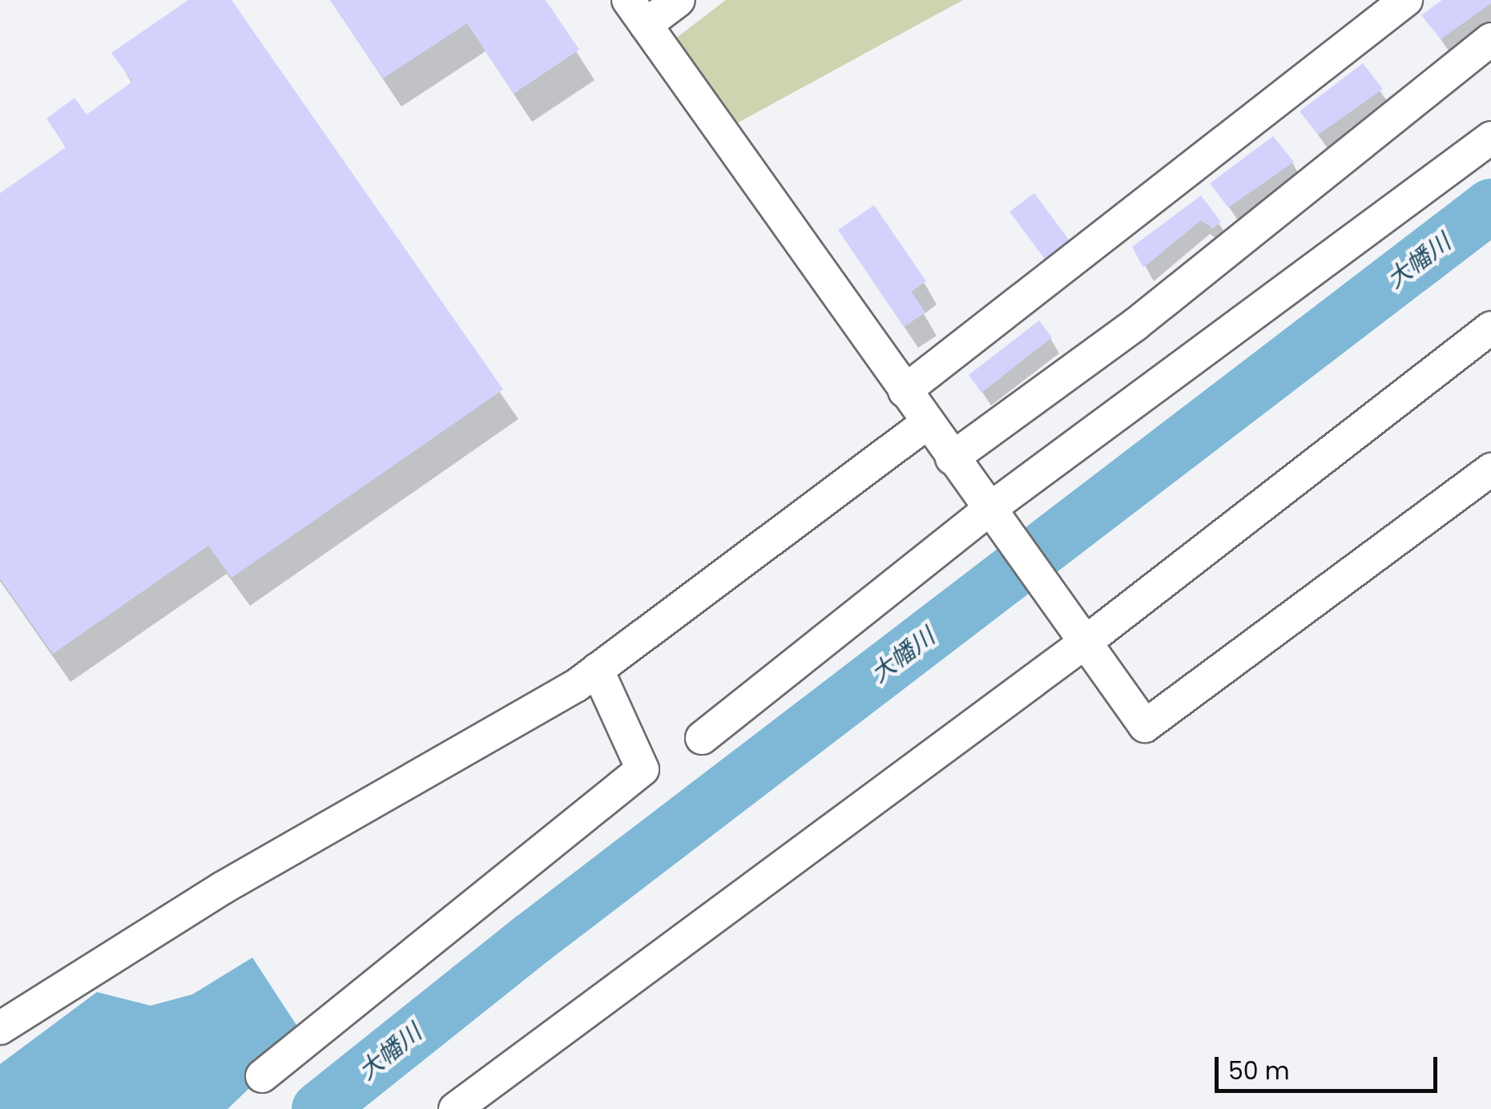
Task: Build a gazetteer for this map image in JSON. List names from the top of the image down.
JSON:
{
  "water": ["大幡川"],
  "scale_bar": "50 m"
}
